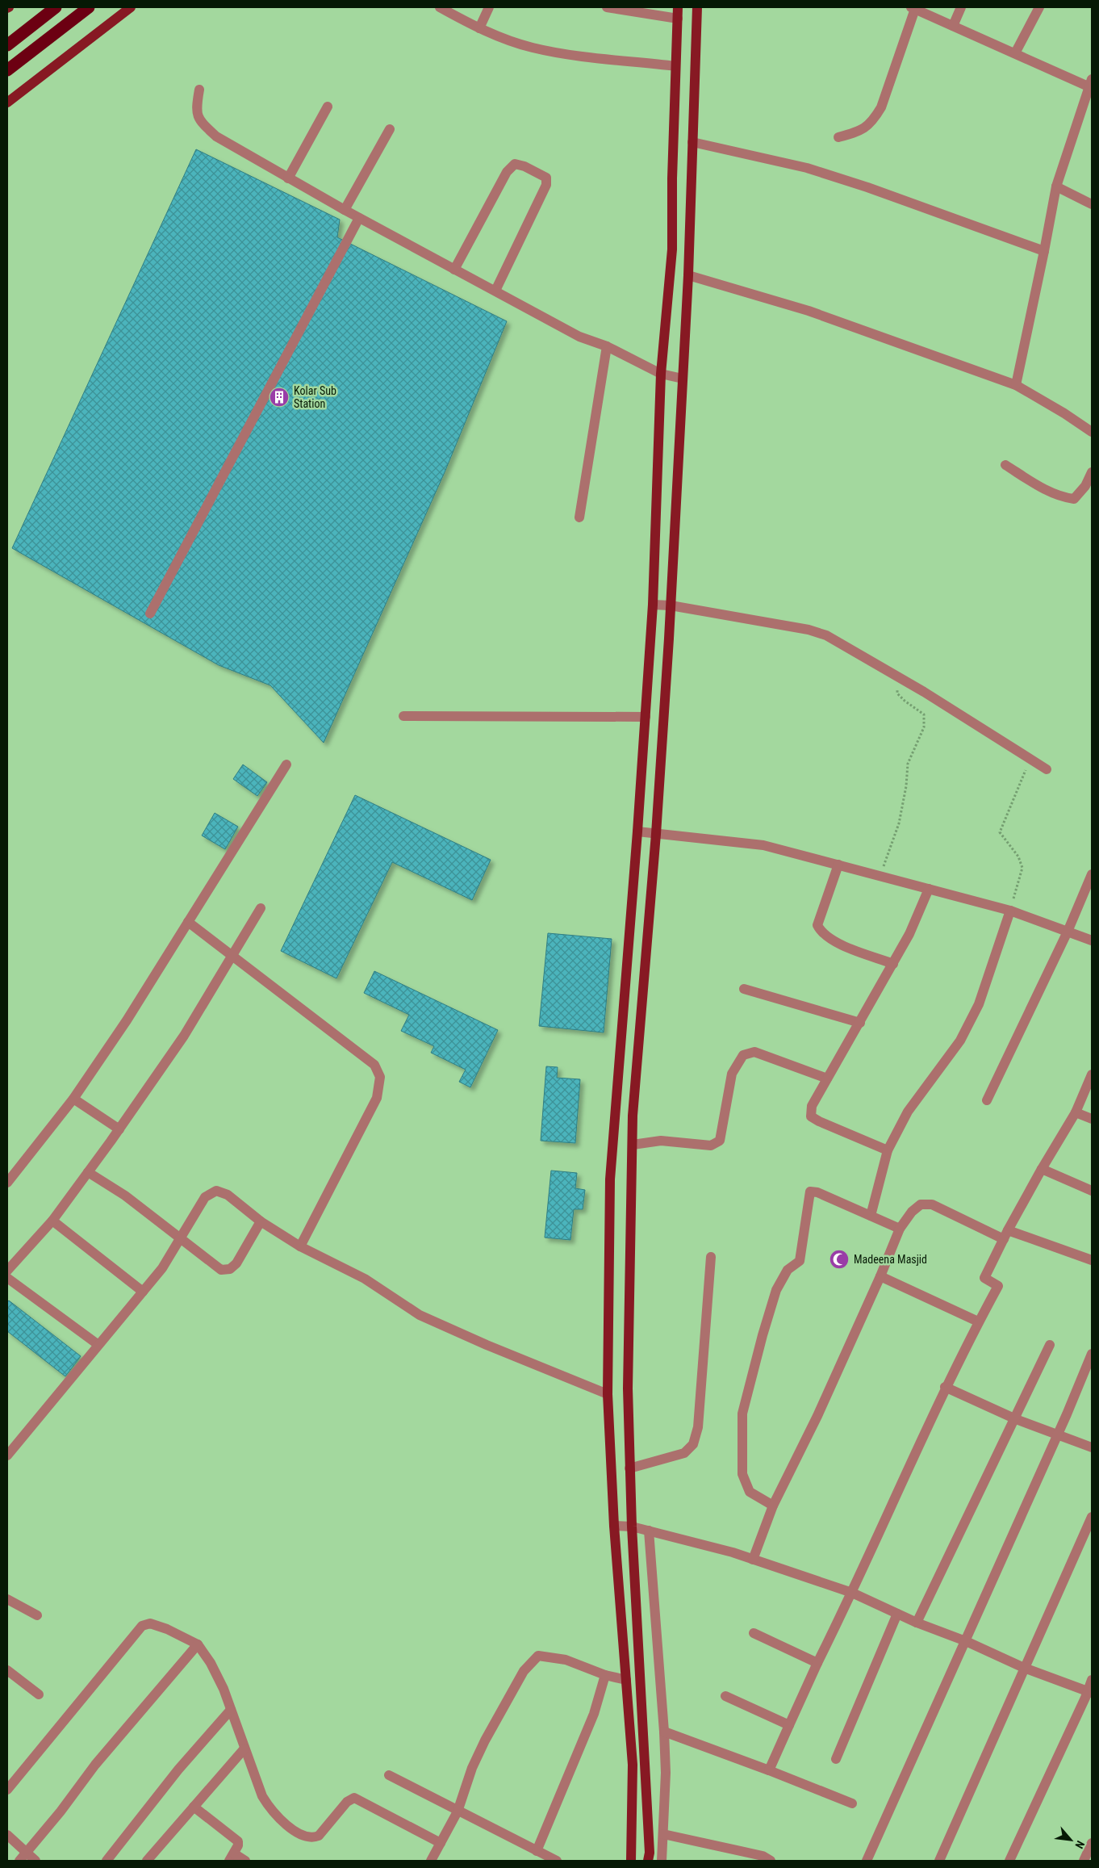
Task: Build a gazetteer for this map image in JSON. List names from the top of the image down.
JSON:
{
  "places": {
    "building": ["Kolar Sub Station"],
    "mosque": ["Madeena Masjid"]
  },
  "north": "bottom right"
}
